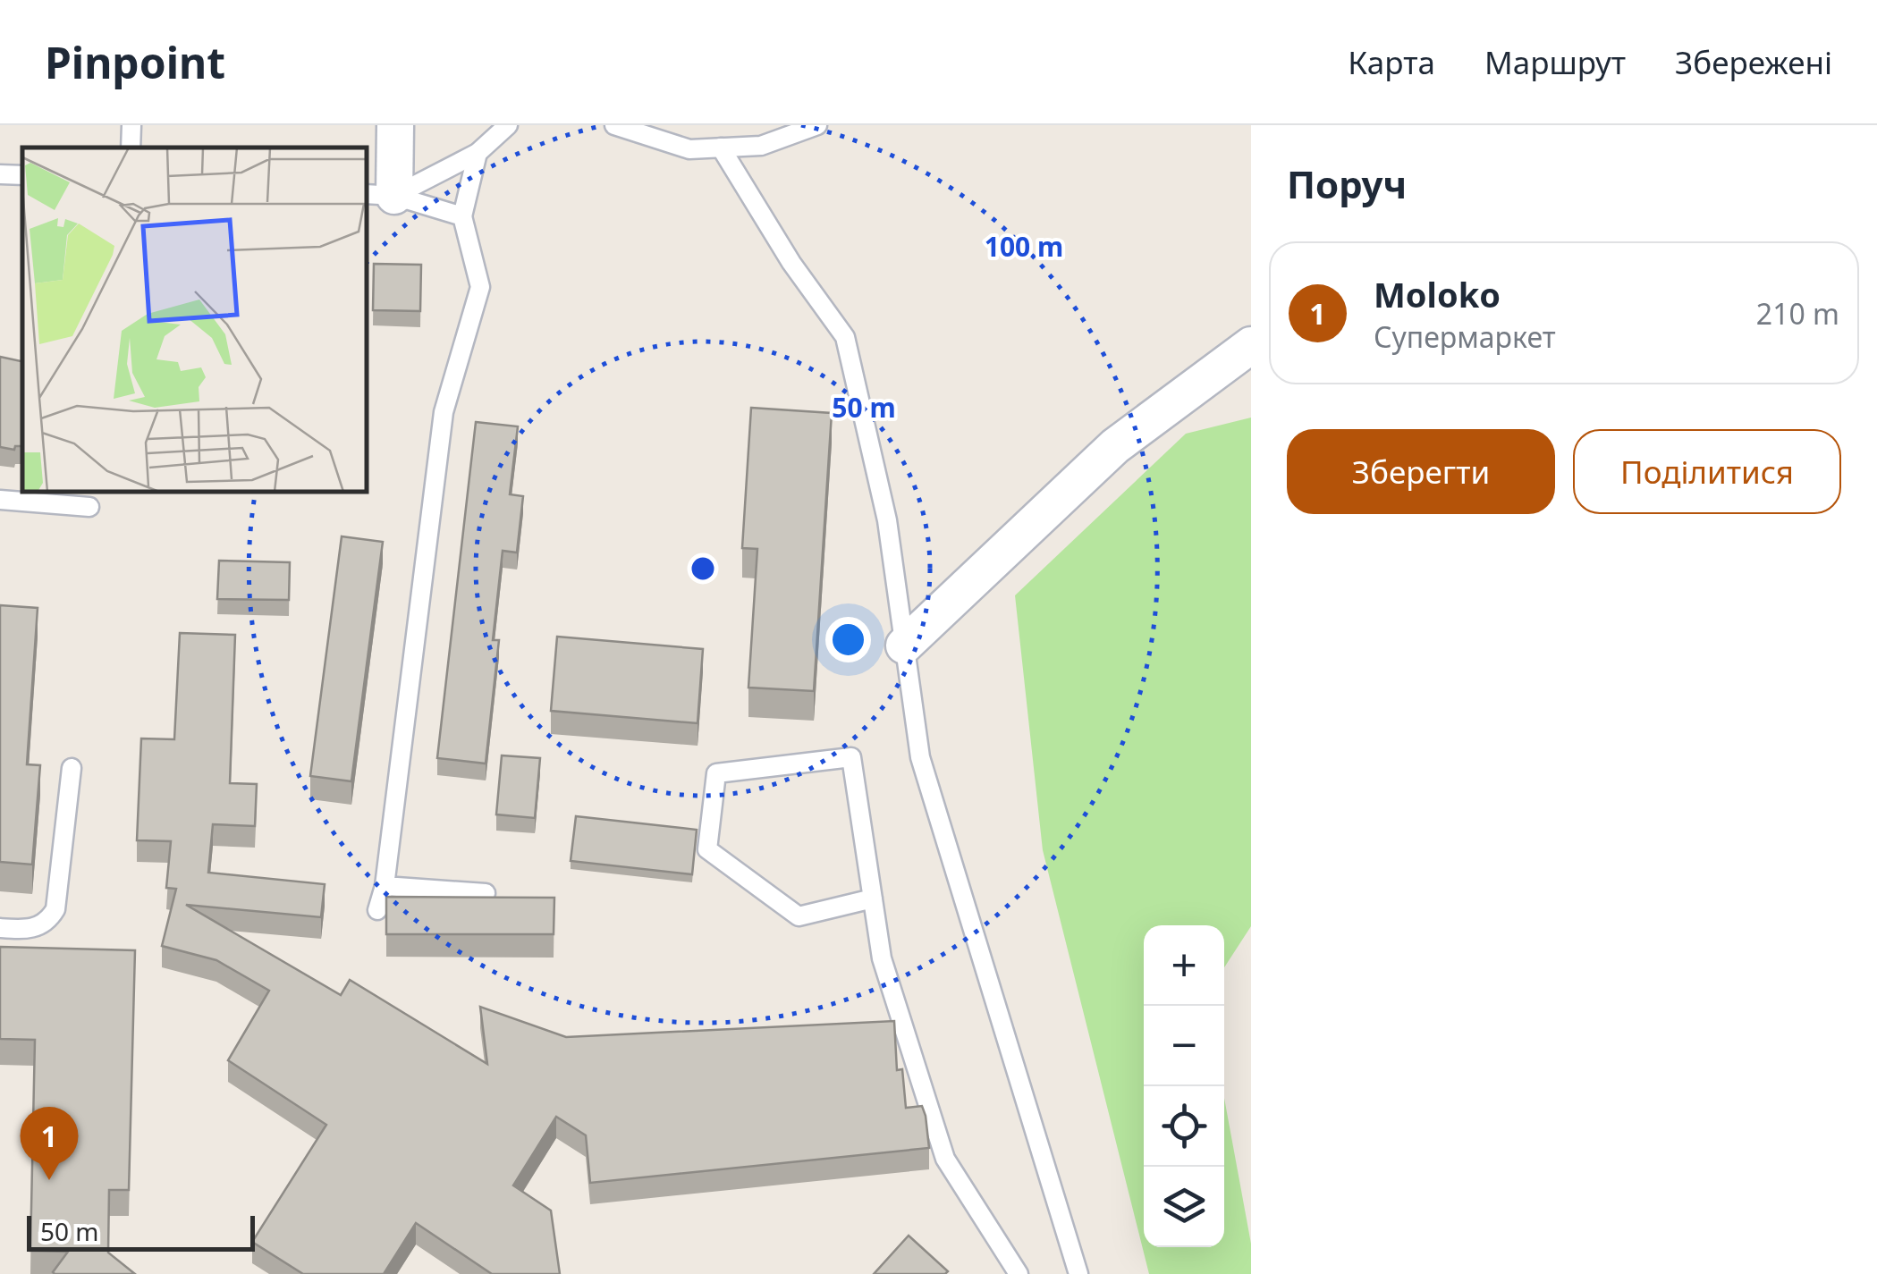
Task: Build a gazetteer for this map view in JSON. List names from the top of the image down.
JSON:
{
  "scale_bar": "50 m",
  "page": {
    "header": "Pinpoint",
    "nav": ["Карта", "Маршрут", "Збережені"],
    "heading": "Поруч",
    "list": [
      {
        "mark": "1",
        "name": "Moloko",
        "note": "Супермаркет",
        "value": "210 m"
      }
    ],
    "buttons": ["Зберегти", "Поділитися"],
    "map_buttons": ["+", "−"],
    "pins": "1",
    "scale": "50 m"
  },
  "rings": ["100 m", "50 m"]
}
